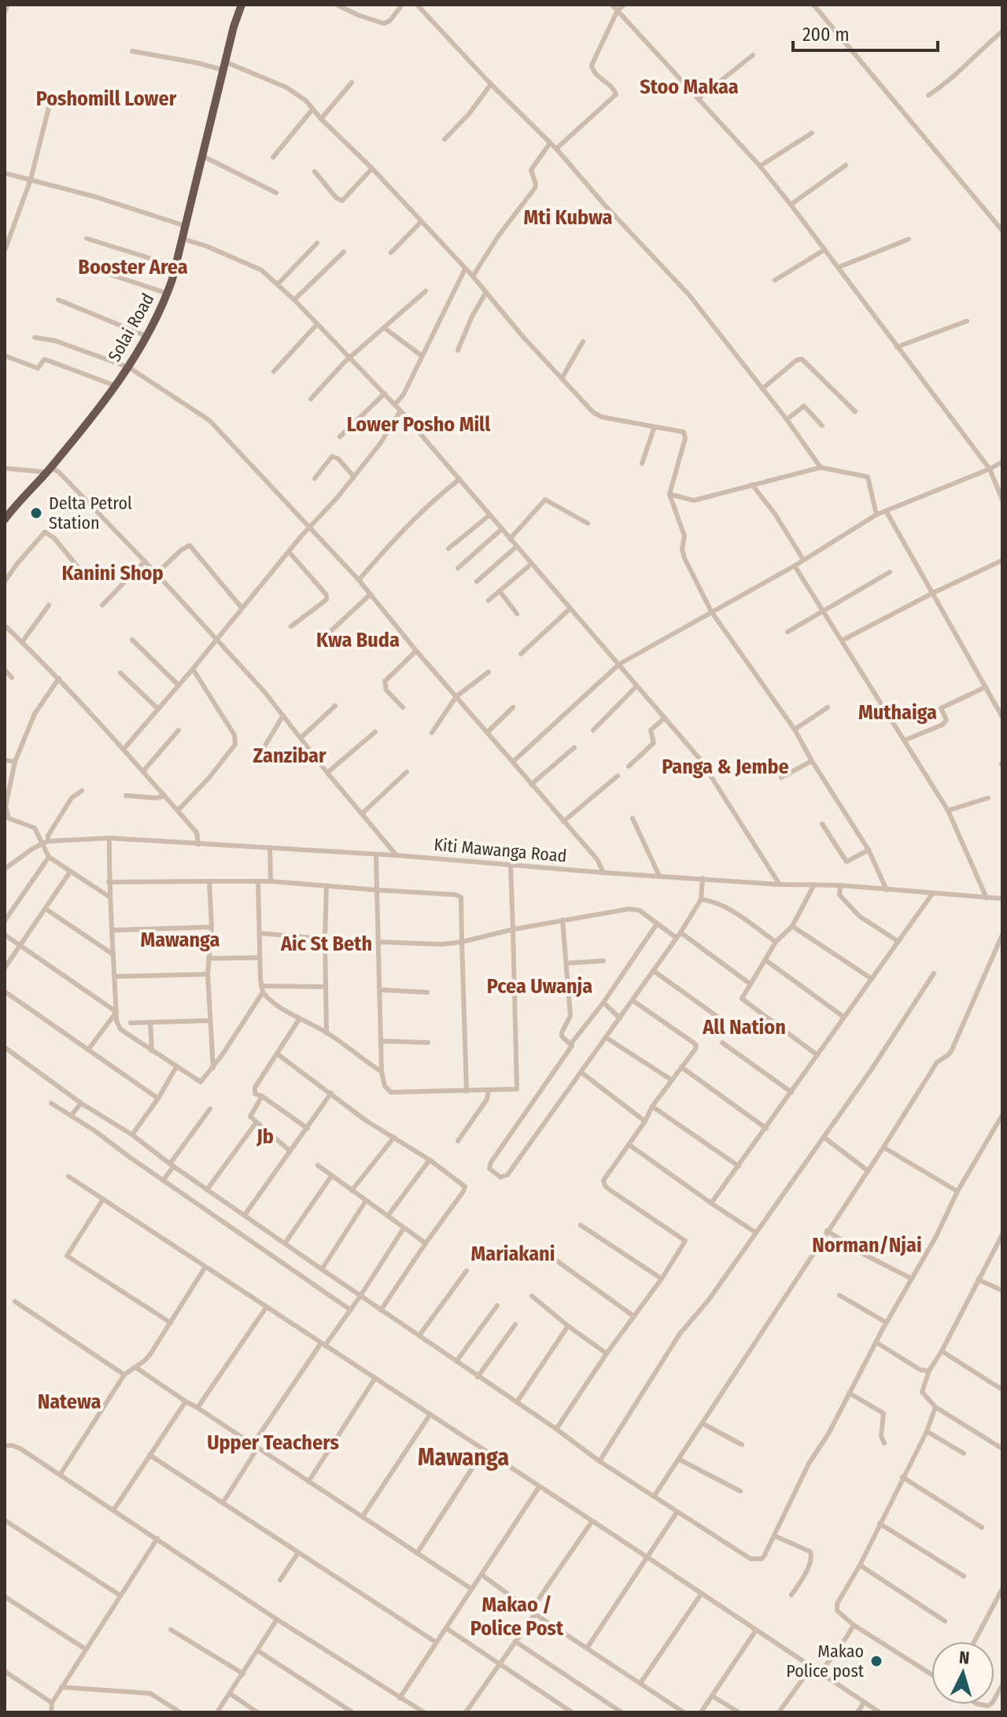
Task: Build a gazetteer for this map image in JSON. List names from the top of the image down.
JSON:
{
  "streets": {
    "highway": ["Solai Road"],
    "street": ["Kiti Mawanga Road"]
  },
  "districts": [
    "Stoo Makaa",
    "Poshomill Lower",
    "Mti Kubwa",
    "Booster Area",
    "Lower Posho Mill",
    "Kanini Shop",
    "Kwa Buda",
    "Muthaiga",
    "Zanzibar",
    "Panga & Jembe",
    "Mawanga",
    "Aic St Beth",
    "Pcea Uwanja",
    "All Nation",
    "Jb",
    "Norman/Njai",
    "Mariakani",
    "Natewa",
    "Upper Teachers",
    "Mawanga",
    "Makao / Police Post"
  ],
  "places": ["Delta Petrol Station", "Makao Police post"],
  "scale_bar": "200 m",
  "north": "top"
}
